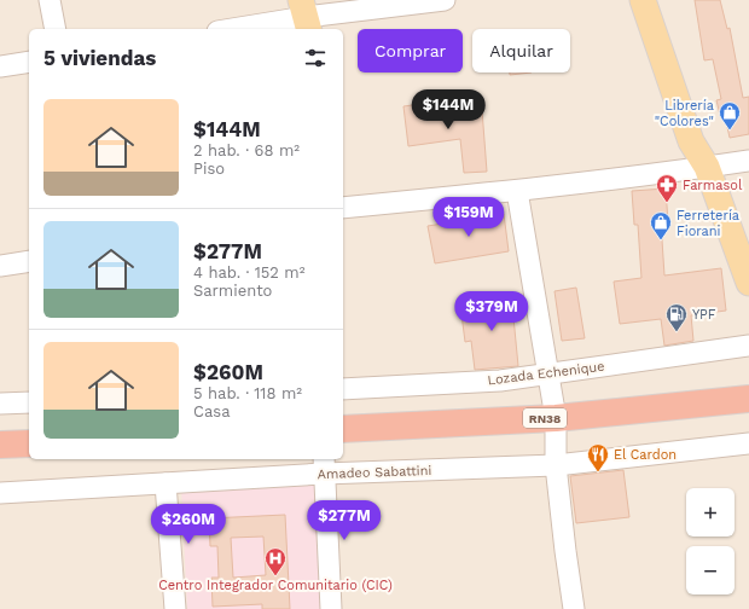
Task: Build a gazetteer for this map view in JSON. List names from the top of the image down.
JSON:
{
  "streets": {
    "highway": ["RN38"],
    "street": ["Lozada Echenique", "Amadeo Sabattini"]
  },
  "places": {
    "shop": ["Librería \"Colores\"", "Ferretería Fiorani"],
    "pharmacy": ["Farmasol"],
    "fuel station": ["YPF"],
    "restaurant": ["El Cardon"],
    "hospital": ["Centro Integrador Comunitario (CIC)"]
  },
  "page": {
    "chip": ["Comprar", "Alquilar"],
    "heading": "5 viviendas",
    "list": [
      {
        "name": "$144M",
        "note": "2 hab. · 68 m² · Piso"
      },
      {
        "name": "$277M",
        "note": "4 hab. · 152 m² · Sarmiento"
      },
      {
        "name": "$260M",
        "note": "5 hab. · 118 m² · Casa"
      }
    ],
    "price": [
      "$144M",
      "$159M",
      "$379M",
      "$277M",
      "$260M"
    ],
    "map_buttons": ["+", "−"]
  }
}
